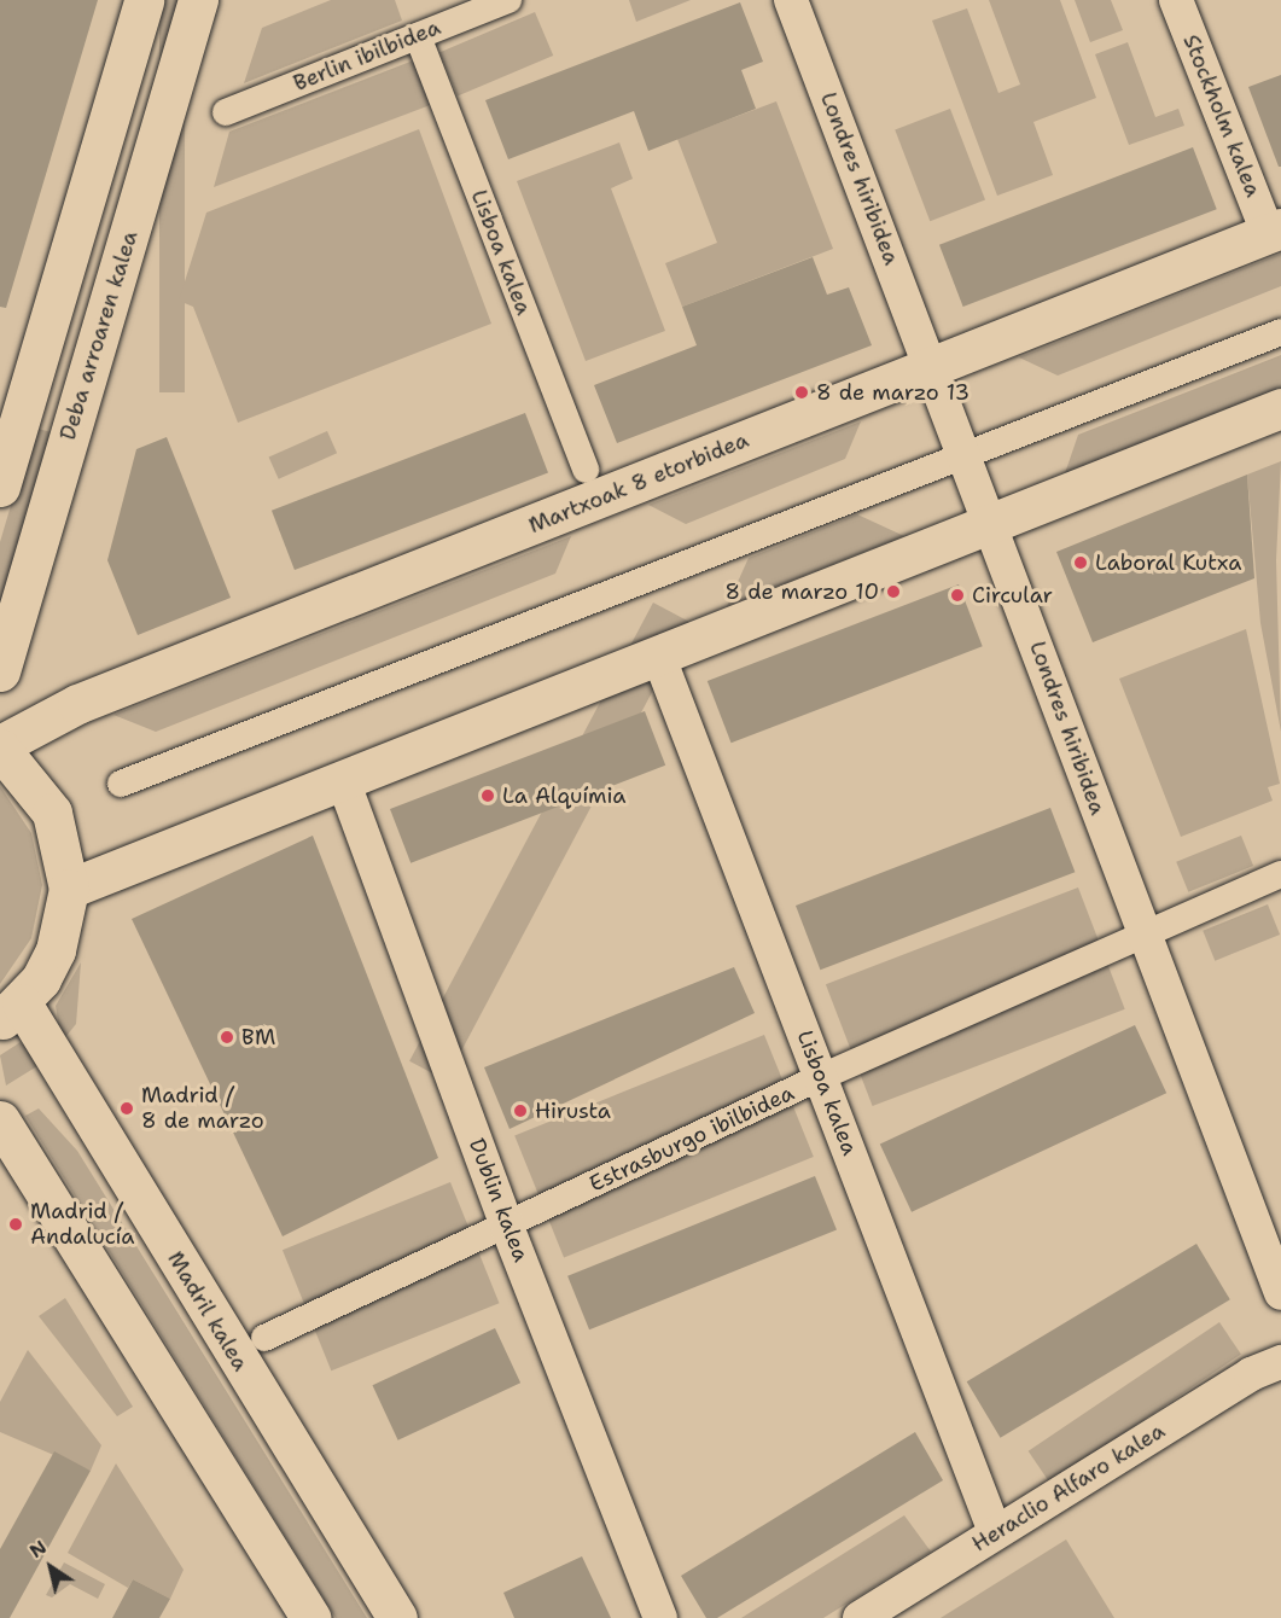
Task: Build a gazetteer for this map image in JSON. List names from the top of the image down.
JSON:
{
  "streets": {
    "main road": ["Deba arroaren kalea", "Martxoak 8 etorbidea", "Madril kalea"],
    "street": [
      "Berlin ibilbidea",
      "Stockholm kalea",
      "Londres hiribidea",
      "Lisboa kalea",
      "Estrasburgo ibilbidea",
      "Dublin kalea",
      "Heraclio Alfaro kalea"
    ]
  },
  "crossings": [
    ["Berlin ibilbidea", "Lisboa kalea"],
    ["Stockholm kalea", "Martxoak 8 etorbidea"],
    ["Londres hiribidea", "Martxoak 8 etorbidea"],
    ["Londres hiribidea", "Estrasburgo ibilbidea"],
    ["Lisboa kalea", "Estrasburgo ibilbidea"],
    ["Lisboa kalea", "Heraclio Alfaro kalea"],
    ["Estrasburgo ibilbidea", "Dublin kalea"]
  ],
  "places": [
    "8 de marzo 13",
    "Laboral Kutxa",
    "8 de marzo 10",
    "Circular",
    "La Alquímia",
    "BM",
    "Madrid / 8 de marzo",
    "Hirusta",
    "Madrid / Andalucía"
  ],
  "north": "top left"
}
